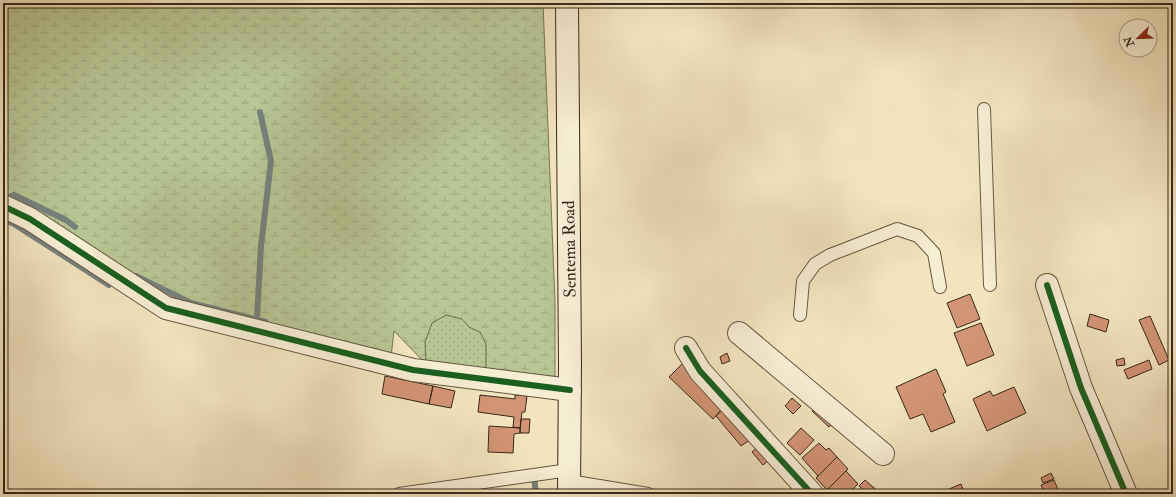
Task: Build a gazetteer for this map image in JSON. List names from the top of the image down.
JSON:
{
  "streets": {
    "street": ["Sentema Road"]
  },
  "north": "bottom left"
}
